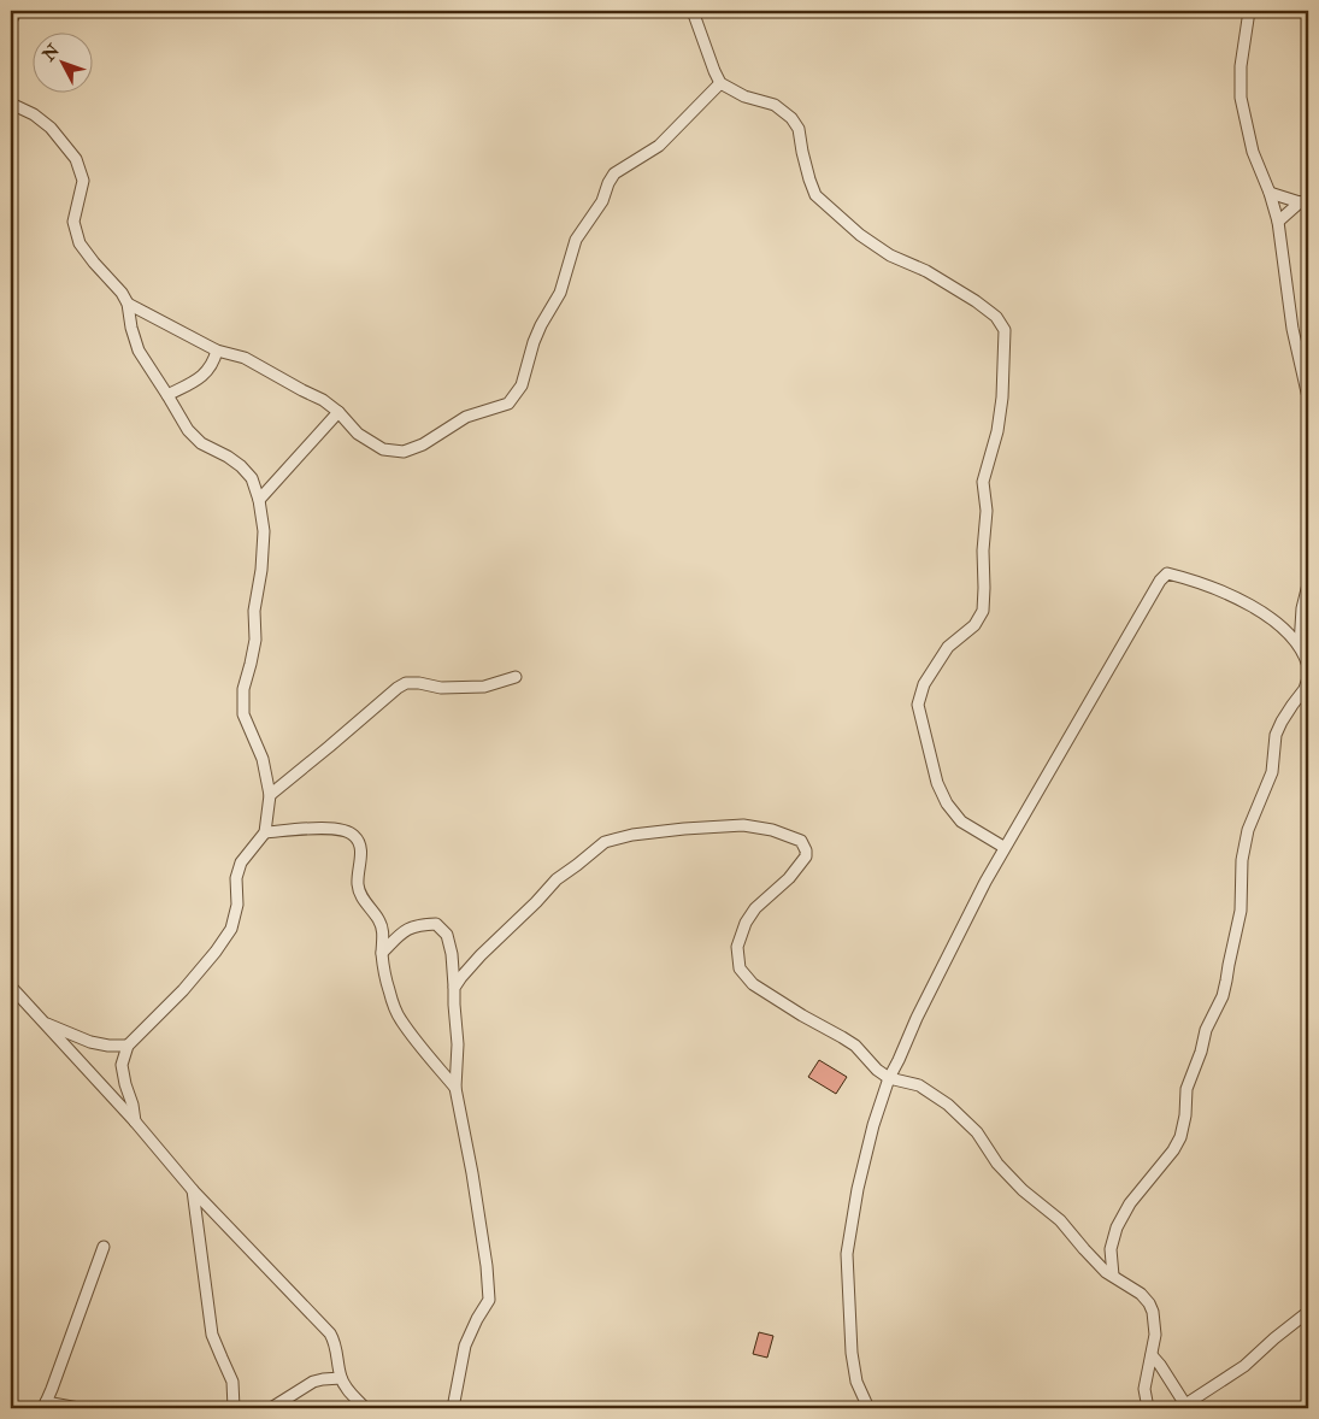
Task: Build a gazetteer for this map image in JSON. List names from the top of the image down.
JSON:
{
  "north": "top left"
}
